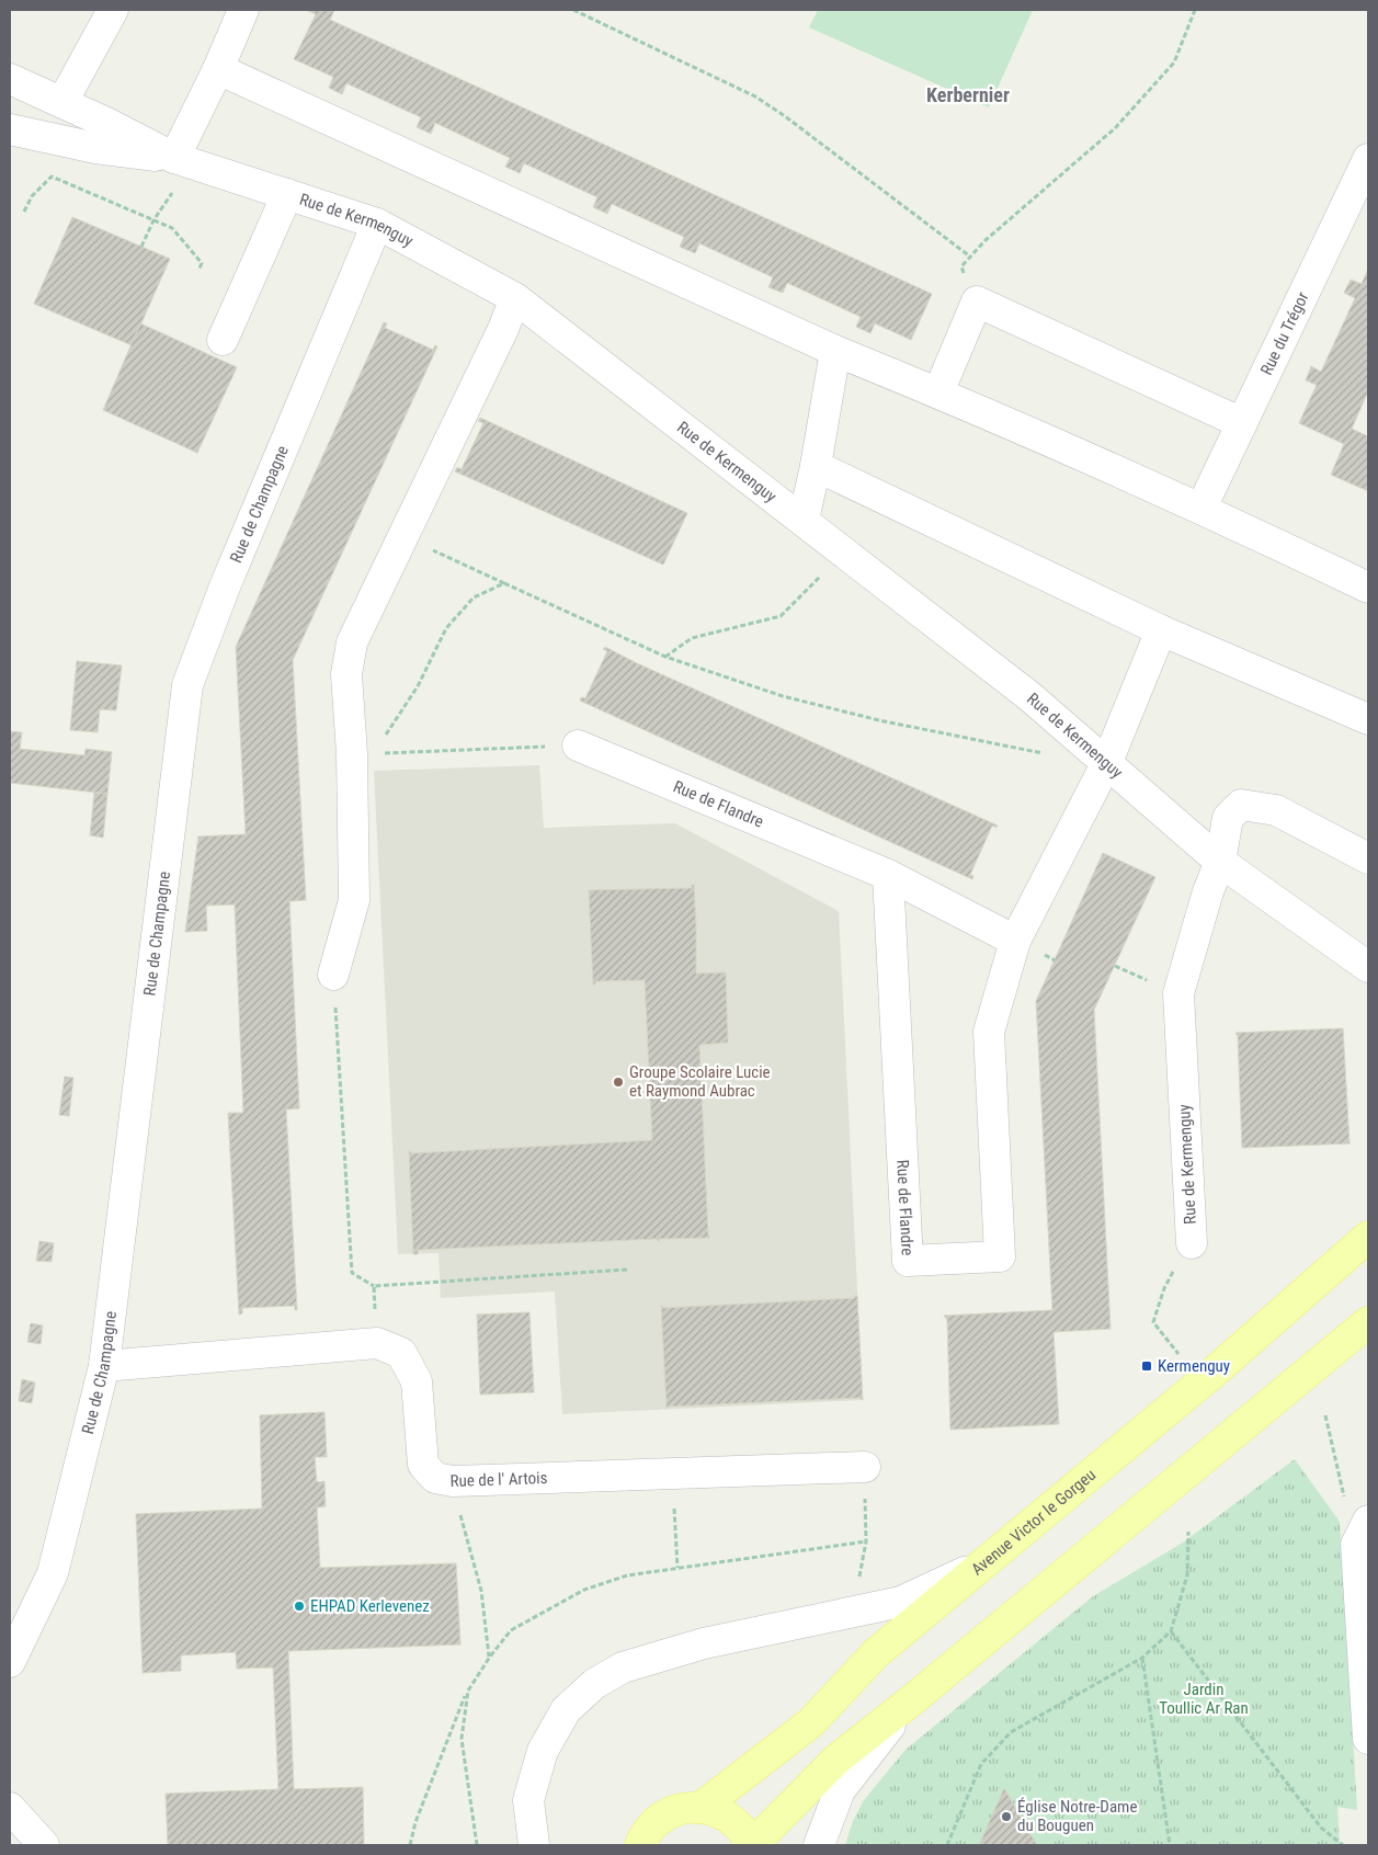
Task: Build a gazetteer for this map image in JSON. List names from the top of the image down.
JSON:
{
  "streets": {
    "main road": ["Avenue Victor le Gorgeu"],
    "street": [
      "Rue de Kermenguy",
      "Rue du Trégor",
      "Rue de Champagne",
      "Rue de Flandre",
      "Rue de l' Artois"
    ]
  },
  "crossings": [
    ["Rue de Kermenguy", "Rue de Champagne"],
    ["Rue de Kermenguy", "Rue de Flandre"],
    ["Rue de Champagne", "Rue de l' Artois"]
  ],
  "districts": ["Kerbernier"],
  "parks": ["Jardin Toullic Ar Ran"],
  "places": {
    "other": ["Groupe Scolaire Lucie et Raymond Aubrac", "EHPAD Kerlevenez", "Église Notre-Dame du Bouguen"],
    "transit": ["Kermenguy"]
  }
}
